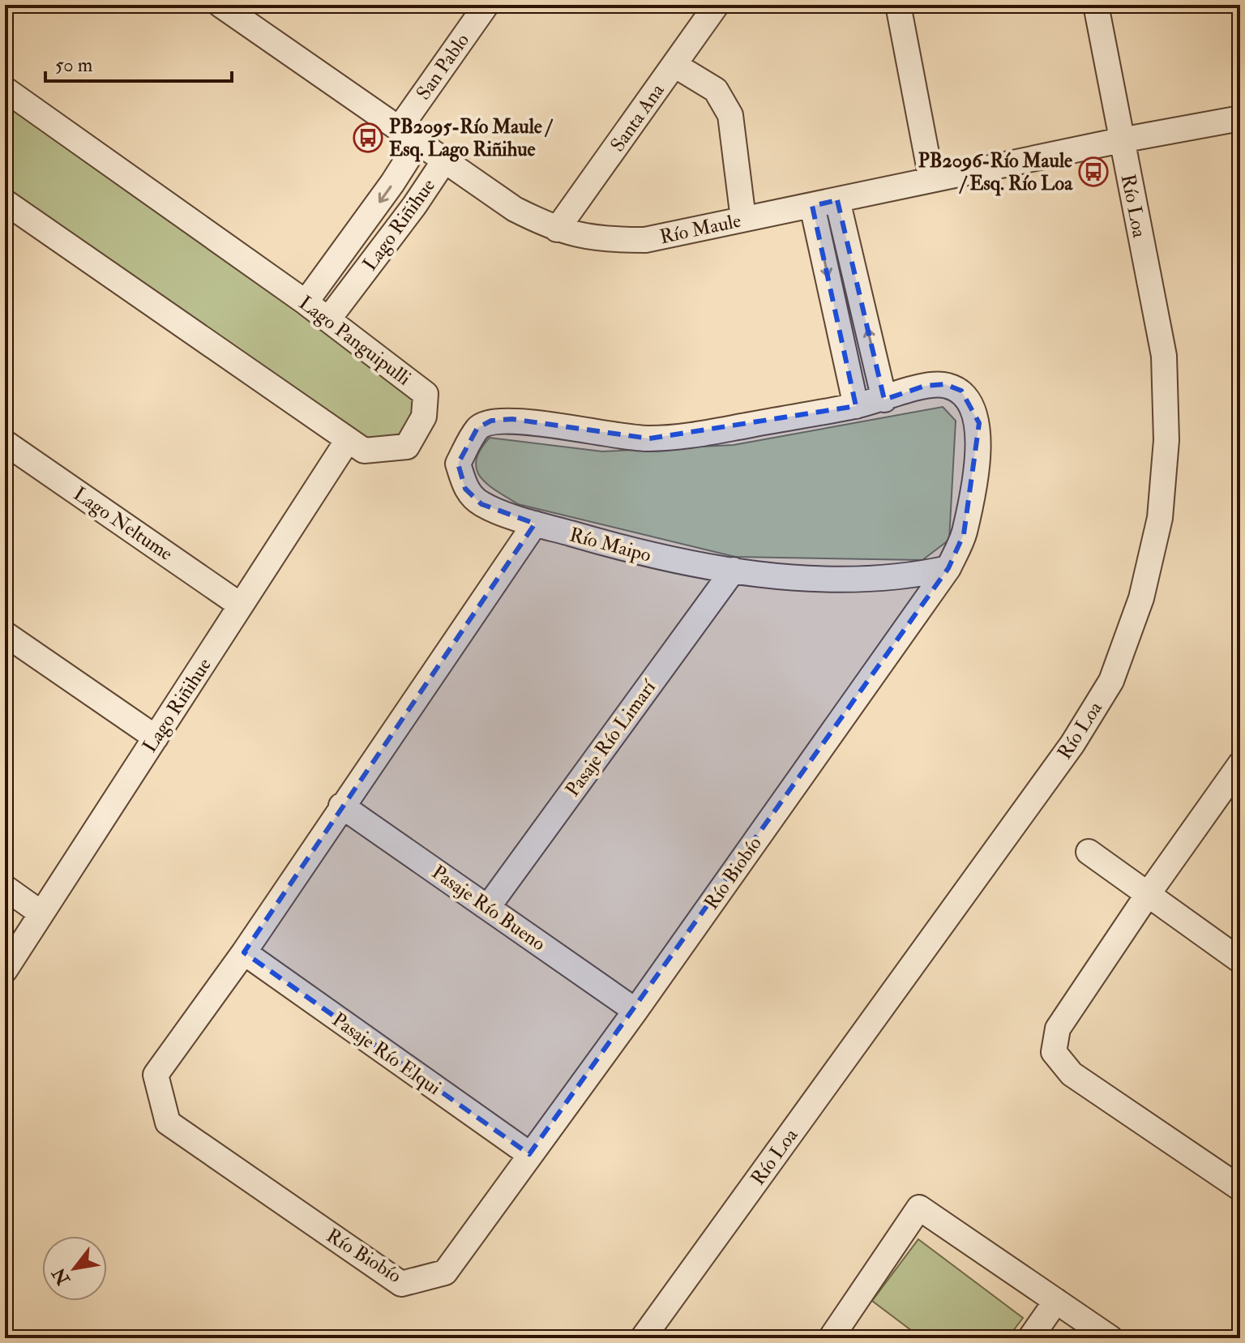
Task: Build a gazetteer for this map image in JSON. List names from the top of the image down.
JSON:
{
  "streets": {
    "street": [
      "San Pablo",
      "Santa Ana",
      "Río Loa",
      "Lago Riñihue",
      "Río Maule",
      "Lago Panguipulli",
      "Lago Neltume",
      "Río Maipo",
      "Pasaje Río Limarí",
      "Río Biobío",
      "Pasaje Río Bueno",
      "Pasaje Río Elqui"
    ]
  },
  "crossings": [
    ["San Pablo", "Lago Riñihue"],
    ["San Pablo", "Río Maule"],
    ["Santa Ana", "Río Maule"],
    ["Río Loa", "Río Maule"],
    ["Lago Riñihue", "Río Maule"],
    ["Lago Riñihue", "Lago Panguipulli"],
    ["Lago Riñihue", "Lago Neltume"],
    ["Río Maipo", "Pasaje Río Limarí"],
    ["Río Maipo", "Río Biobío"],
    ["Pasaje Río Limarí", "Pasaje Río Bueno"],
    ["Río Biobío", "Pasaje Río Bueno"],
    ["Río Biobío", "Pasaje Río Elqui"]
  ],
  "places": {
    "bus stop": ["PB2095-Río Maule / Esq. Lago Riñihue", "PB2096-Río Maule / Esq. Río Loa"]
  },
  "scale_bar": "50 m",
  "north": "bottom left"
}
